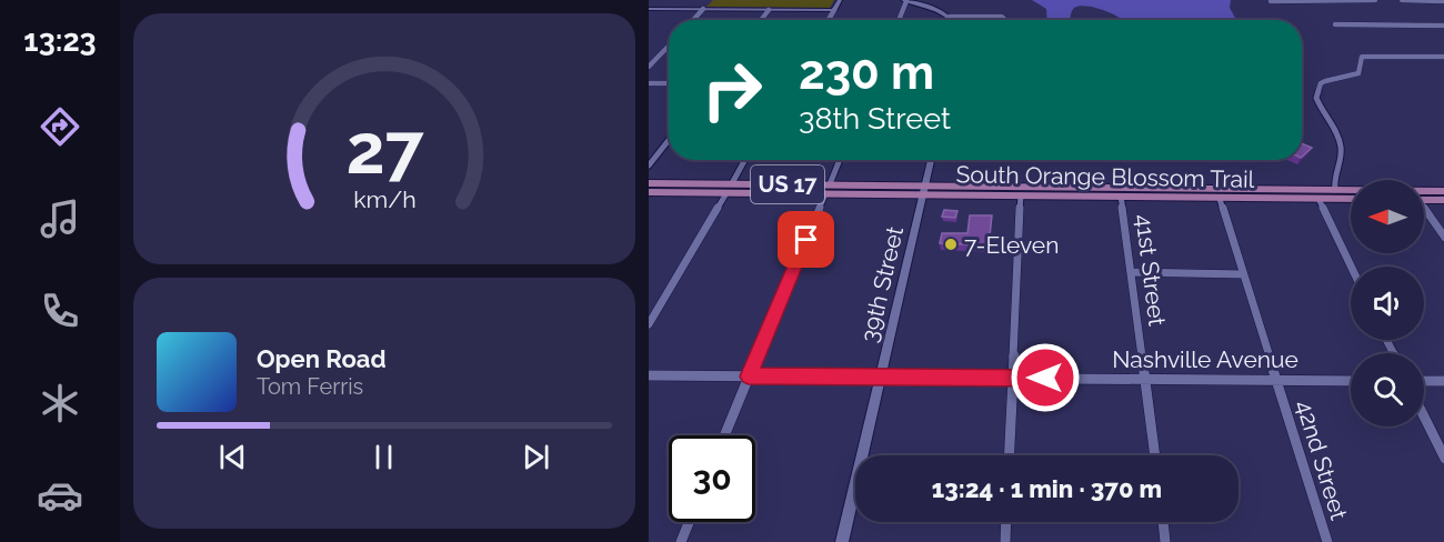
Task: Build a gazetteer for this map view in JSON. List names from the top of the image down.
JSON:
{
  "streets": {
    "main road": ["South Orange Blossom Trail", "US 17"],
    "street": [
      "41st Street",
      "39th Street",
      "Nashville Avenue",
      "42nd Street"
    ]
  },
  "crossings": [
    ["South Orange Blossom Trail", "41st Street"],
    ["South Orange Blossom Trail", "39th Street"],
    ["South Orange Blossom Trail", "42nd Street"],
    ["41st Street", "Nashville Avenue"],
    ["39th Street", "Nashville Avenue"],
    ["Nashville Avenue", "42nd Street"]
  ],
  "places": ["7-Eleven"],
  "north": "left",
  "page": {
    "tabs": "13:23",
    "turn": ["230 m", "38th Street"],
    "song": ["Open Road", "Tom Ferris"],
    "limit": "30",
    "trip": "13:24 · 1 min · 370 m",
    "gauge": ["27", "km/h"]
  }
}
